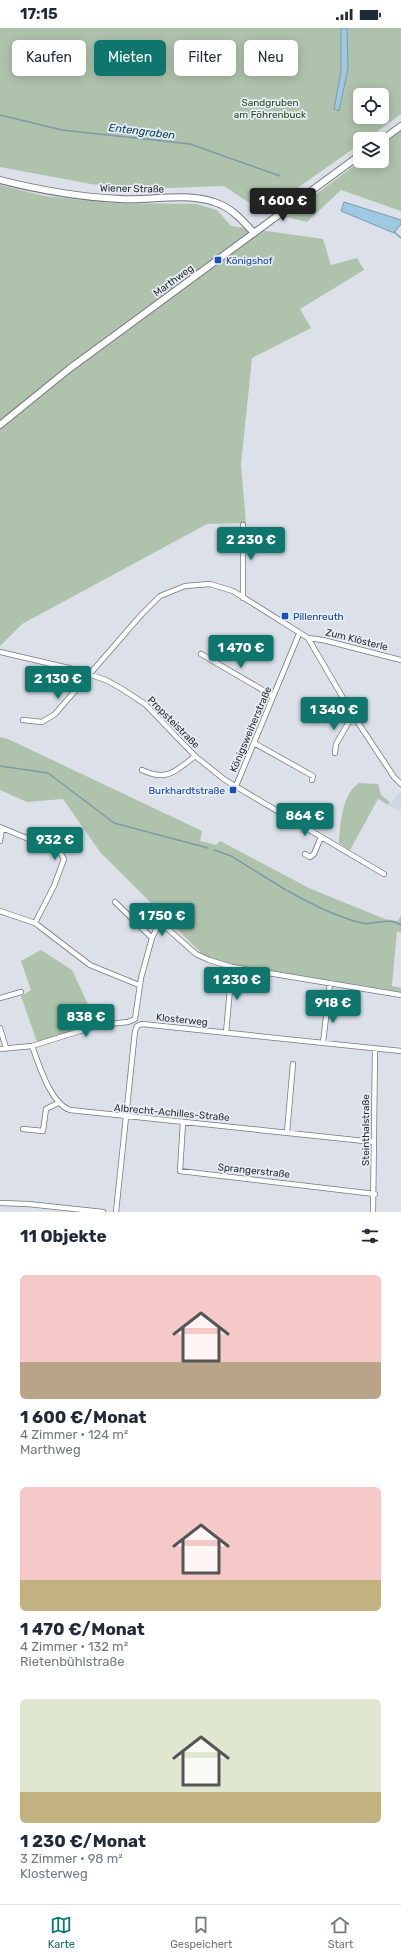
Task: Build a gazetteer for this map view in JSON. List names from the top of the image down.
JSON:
{
  "streets": {
    "main road": ["Wiener Straße", "Marthweg"],
    "street": [
      "Zum Klösterle",
      "Propsteistraße",
      "Königsweiherstraße",
      "Klosterweg",
      "Albrecht-Achilles-Straße",
      "Steinthalstraße",
      "Sprangerstraße"
    ]
  },
  "crossings": [
    ["Wiener Straße", "Marthweg"],
    ["Zum Klösterle", "Propsteistraße"],
    ["Zum Klösterle", "Königsweiherstraße"],
    ["Propsteistraße", "Königsweiherstraße"],
    ["Klosterweg", "Albrecht-Achilles-Straße"],
    ["Klosterweg", "Steinthalstraße"],
    ["Albrecht-Achilles-Straße", "Steinthalstraße"],
    ["Albrecht-Achilles-Straße", "Sprangerstraße"],
    ["Steinthalstraße", "Sprangerstraße"]
  ],
  "water": ["Entengraben"],
  "parks": ["Sandgruben am Föhrenbuck"],
  "places": {
    "transit": ["Königshof", "Pillenreuth", "Burkhardtstraße"]
  },
  "page": {
    "status": "17:15",
    "chip": [
      "Kaufen",
      "Mieten",
      "Filter",
      "Neu"
    ],
    "price": [
      "1 600 €",
      "2 230 €",
      "1 470 €",
      "2 130 €",
      "1 340 €",
      "864 €",
      "932 €",
      "1 750 €",
      "1 230 €",
      "918 €",
      "838 €"
    ],
    "heading": "11 Objekte",
    "list": [
      {
        "name": "1 600 €/Monat",
        "note": "4 Zimmer · 124 m² · Marthweg"
      },
      {
        "name": "1 470 €/Monat",
        "note": "4 Zimmer · 132 m² · Rietenbühlstraße"
      },
      {
        "name": "1 230 €/Monat",
        "note": "3 Zimmer · 98 m² · Klosterweg"
      }
    ],
    "tabs": ["Karte", "Gespeichert", "Start"]
  }
}
